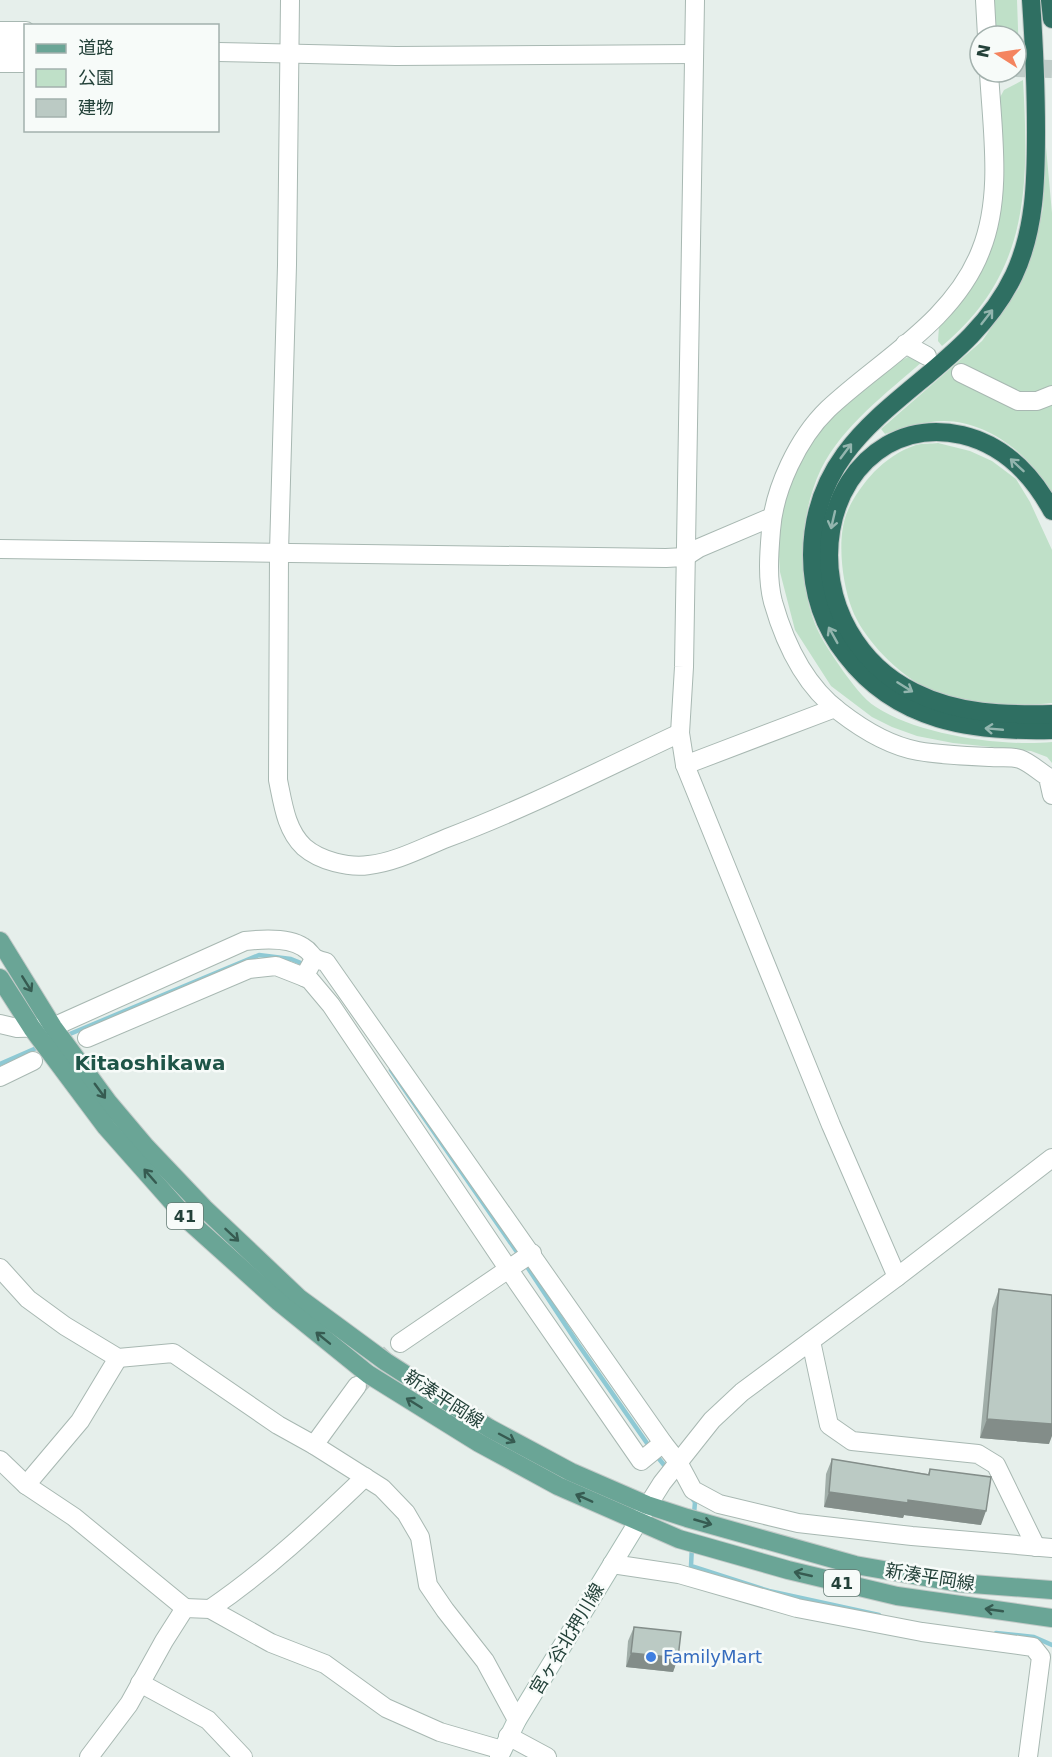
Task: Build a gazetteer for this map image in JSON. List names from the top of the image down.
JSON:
{
  "streets": {
    "main road": ["41", "新湊平岡線"],
    "street": ["宮ヶ谷北押川線"]
  },
  "crossings": [
    ["新湊平岡線", "宮ヶ谷北押川線"]
  ],
  "districts": ["Kitaoshikawa"],
  "places": ["FamilyMart"],
  "legend": ["道路", "公園", "建物"],
  "north": "left"
}
